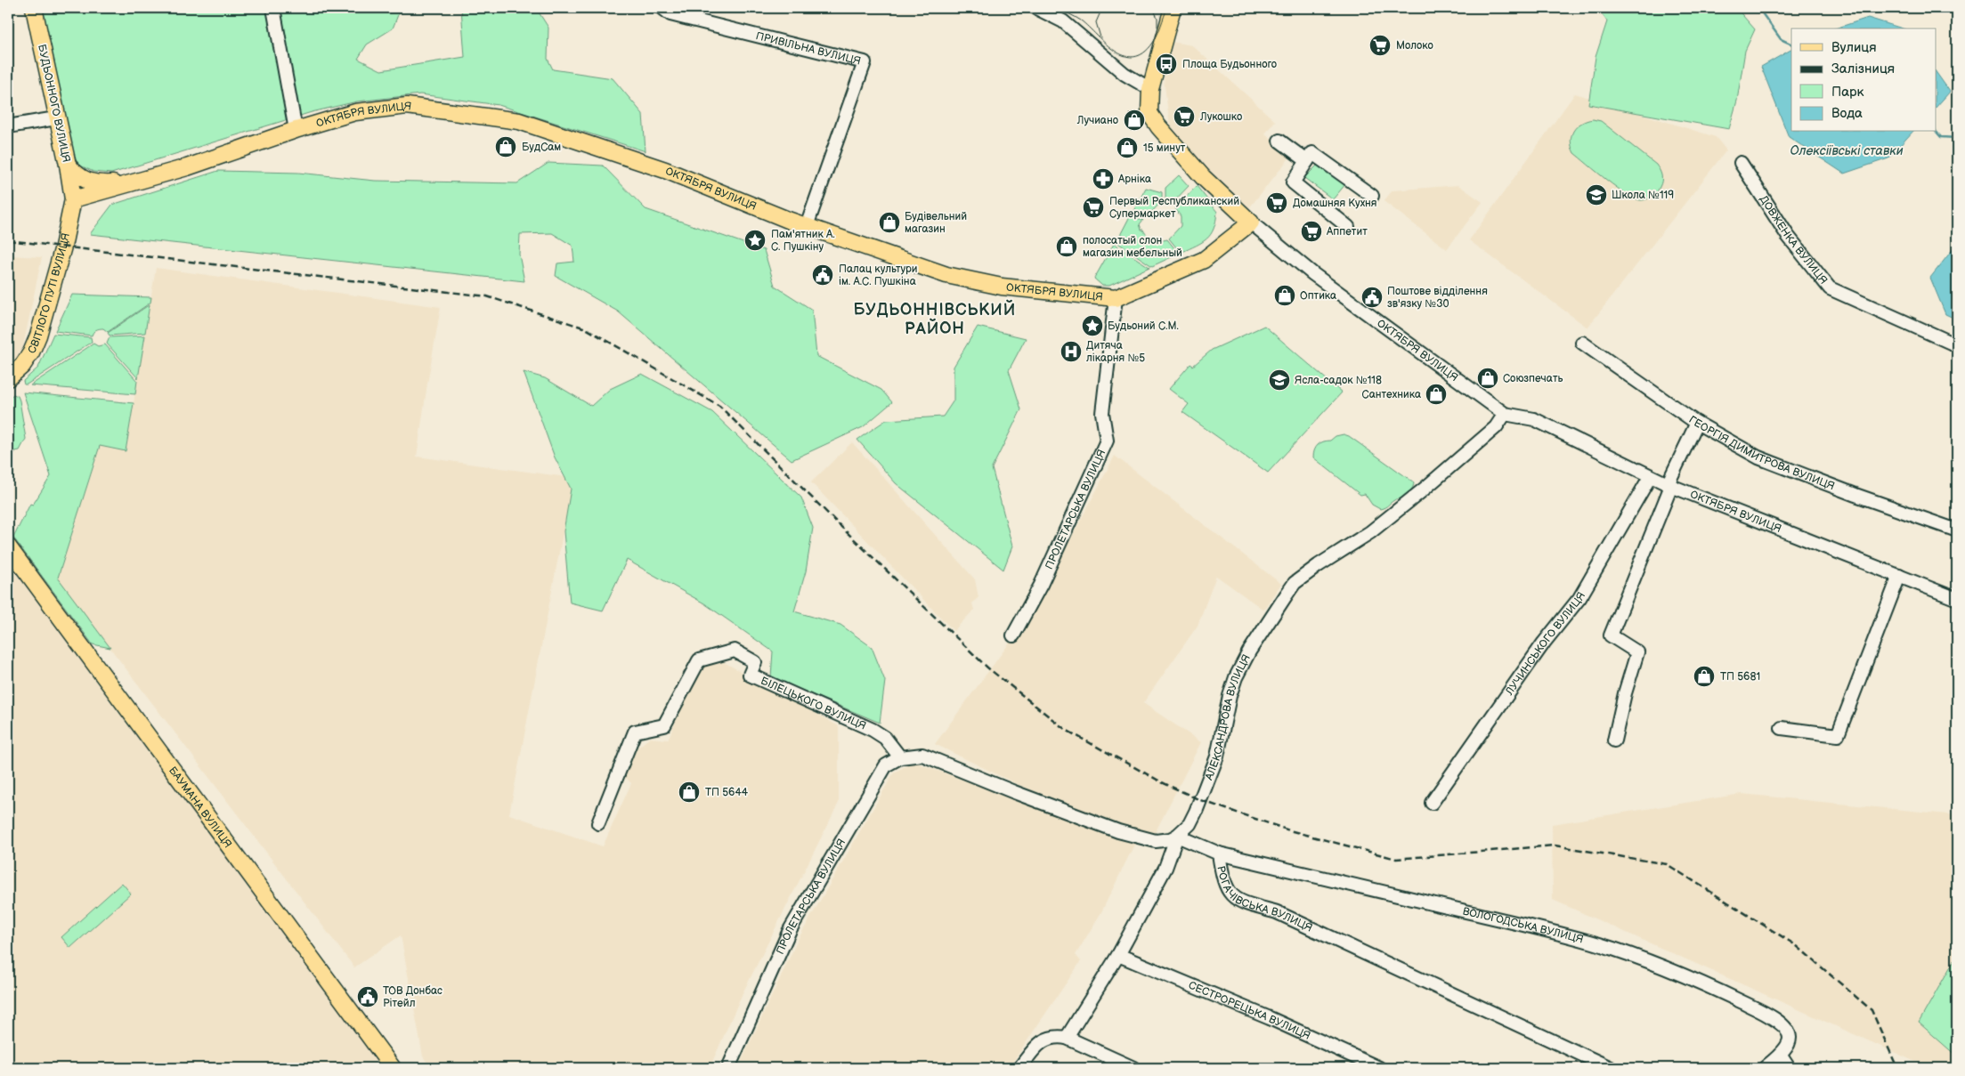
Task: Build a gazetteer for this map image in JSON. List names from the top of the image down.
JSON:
{
  "streets": {
    "main road": [
      "БУДЬОННОГО ВУЛИЦЯ",
      "ОКТЯБРЯ ВУЛИЦЯ",
      "СВІТЛОГО ПУТІ ВУЛИЦЯ",
      "БАУМАНА ВУЛИЦЯ"
    ],
    "street": [
      "ПРИВІЛЬНА ВУЛИЦЯ",
      "ДОВЖЕНКА ВУЛИЦЯ",
      "ГЕОРГІЯ ДИМИТРОВА ВУЛИЦЯ",
      "ПРОЛЕТАРСЬКА ВУЛИЦЯ",
      "ЛУЧИНСЬКОГО ВУЛИЦЯ",
      "БІЛЕЦЬКОГО ВУЛИЦЯ",
      "АЛЕКСАНДРОВА ВУЛИЦЯ",
      "РОГАЧІВСЬКА ВУЛИЦЯ",
      "ВОЛОГОДСЬКА ВУЛИЦЯ",
      "СЕСТРОРЕЦЬКА ВУЛИЦЯ"
    ]
  },
  "crossings": [
    ["ПРИВІЛЬНА ВУЛИЦЯ", "ОКТЯБРЯ ВУЛИЦЯ"],
    ["БУДЬОННОГО ВУЛИЦЯ", "ОКТЯБРЯ ВУЛИЦЯ"],
    ["БУДЬОННОГО ВУЛИЦЯ", "СВІТЛОГО ПУТІ ВУЛИЦЯ"],
    ["ОКТЯБРЯ ВУЛИЦЯ", "СВІТЛОГО ПУТІ ВУЛИЦЯ"],
    ["ОКТЯБРЯ ВУЛИЦЯ", "ПРОЛЕТАРСЬКА ВУЛИЦЯ"],
    ["ОКТЯБРЯ ВУЛИЦЯ", "ЛУЧИНСЬКОГО ВУЛИЦЯ"],
    ["ОКТЯБРЯ ВУЛИЦЯ", "АЛЕКСАНДРОВА ВУЛИЦЯ"],
    ["ПРОЛЕТАРСЬКА ВУЛИЦЯ", "БІЛЕЦЬКОГО ВУЛИЦЯ"],
    ["АЛЕКСАНДРОВА ВУЛИЦЯ", "РОГАЧІВСЬКА ВУЛИЦЯ"],
    ["АЛЕКСАНДРОВА ВУЛИЦЯ", "СЕСТРОРЕЦЬКА ВУЛИЦЯ"],
    ["РОГАЧІВСЬКА ВУЛИЦЯ", "ВОЛОГОДСЬКА ВУЛИЦЯ"]
  ],
  "districts": ["БУДЬОННІВСЬКИЙ РАЙОН"],
  "water": ["Олексіївські ставки"],
  "places": {
    "supermarket": [
      "Молоко",
      "Лукошко",
      "Домашняя Кухня",
      "Первый Республиканский Супермаркет",
      "Аппетит"
    ],
    "bus stop": ["Площа Будьонного"],
    "shop": [
      "Лучиано",
      "БудСам",
      "15 минут",
      "Будівельний магазин",
      "полосатый слон магазин мебельный",
      "Оптика",
      "Союзпечать",
      "Сантехника",
      "ТП 5681",
      "ТП 5644"
    ],
    "pharmacy": ["Арніка"],
    "school or university": ["Школа №119", "Ясла-садок №118"],
    "place": ["Пам'ятник А. С. Пушкіну", "Будьоний С.М."],
    "public building": ["Палац культури ім. А.С. Пушкіна", "Поштове відділення зв'язку №30", "ТОВ Донбас Рітейл"],
    "hospital": ["Дитяча лікарня №5"]
  },
  "legend": [
    "Вулиця",
    "Залізниця",
    "Парк",
    "Вода"
  ]
}
